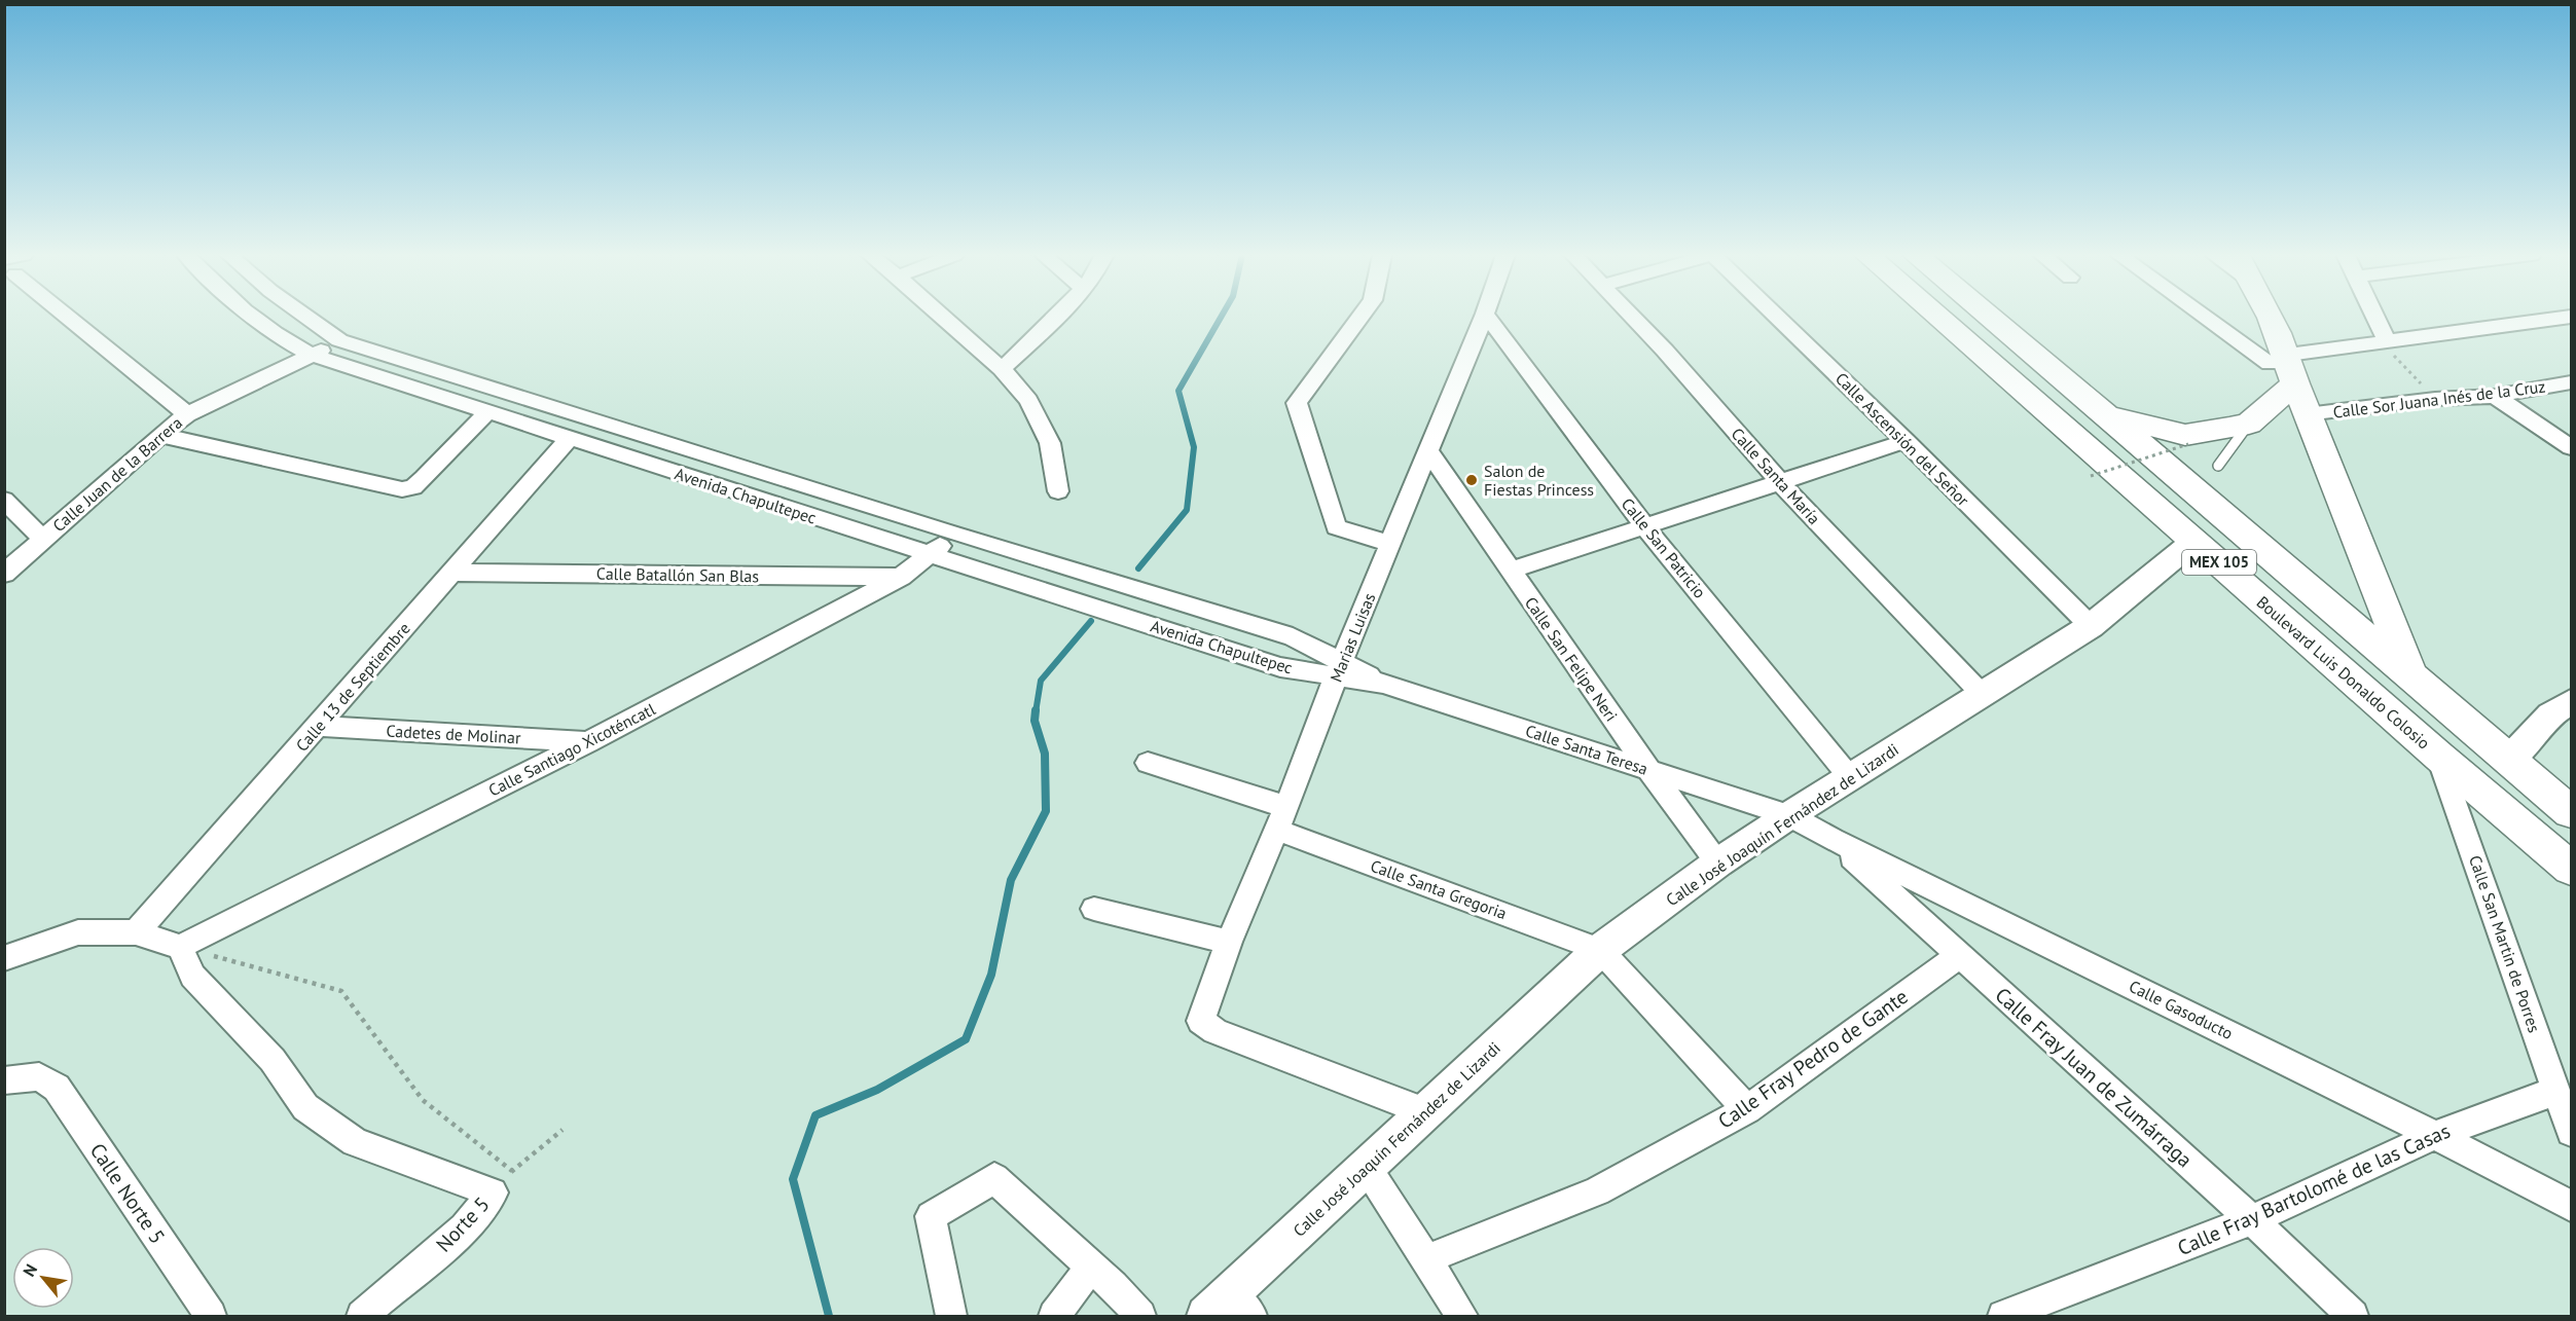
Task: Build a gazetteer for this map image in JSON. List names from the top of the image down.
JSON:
{
  "streets": {
    "main road": ["MEX 105", "Boulevard Luis Donaldo Colosio"],
    "street": [
      "Calle Sor Juana Inés de la Cruz",
      "Calle Ascensión del Señor",
      "Calle Juan de la Barrera",
      "Calle Santa María",
      "Avenida Chapultepec",
      "Calle San Patricio",
      "Calle Batallón San Blas",
      "Marias Luisas",
      "Calle San Felipe Neri",
      "Calle 13 de Septiembre",
      "Cadetes de Molinar",
      "Calle Santiago Xicoténcatl",
      "Calle Santa Teresa",
      "Calle José Joaquín Fernández de Lizardi",
      "Calle Santa Gregoria",
      "Calle San Martin de Porres",
      "Calle Gasoducto",
      "Calle Fray Pedro de Gante",
      "Calle Fray Juan de Zumárraga",
      "Calle Fray Bartolomé de las Casas",
      "Calle Norte 5",
      "Norte 5"
    ]
  },
  "crossings": [
    ["Calle Sor Juana Inés de la Cruz", "MEX 105"],
    ["Calle Ascensión del Señor", "Calle José Joaquín Fernández de Lizardi"],
    ["Calle Juan de la Barrera", "Avenida Chapultepec"],
    ["Calle Santa María", "Calle José Joaquín Fernández de Lizardi"],
    ["Avenida Chapultepec", "Marias Luisas"],
    ["Avenida Chapultepec", "Calle 13 de Septiembre"],
    ["Avenida Chapultepec", "Calle Santiago Xicoténcatl"],
    ["Avenida Chapultepec", "Calle Santa Teresa"],
    ["Calle San Patricio", "Calle José Joaquín Fernández de Lizardi"],
    ["Calle Batallón San Blas", "Calle 13 de Septiembre"],
    ["Calle Batallón San Blas", "Calle Santiago Xicoténcatl"],
    ["Marias Luisas", "Calle San Felipe Neri"],
    ["Marias Luisas", "Calle Santa Teresa"],
    ["Marias Luisas", "Calle José Joaquín Fernández de Lizardi"],
    ["Marias Luisas", "Calle Santa Gregoria"],
    ["Calle San Felipe Neri", "Calle Santa Teresa"],
    ["Calle San Felipe Neri", "Calle José Joaquín Fernández de Lizardi"],
    ["Boulevard Luis Donaldo Colosio", "Calle José Joaquín Fernández de Lizardi"],
    ["Boulevard Luis Donaldo Colosio", "Calle San Martin de Porres"],
    ["Calle 13 de Septiembre", "Cadetes de Molinar"],
    ["Cadetes de Molinar", "Calle Santiago Xicoténcatl"],
    ["Calle Santa Teresa", "Calle José Joaquín Fernández de Lizardi"],
    ["Calle Santa Teresa", "Calle Gasoducto"],
    ["Calle José Joaquín Fernández de Lizardi", "Calle Santa Gregoria"],
    ["Calle José Joaquín Fernández de Lizardi", "Calle Gasoducto"],
    ["Calle San Martin de Porres", "Calle Fray Bartolomé de las Casas"],
    ["Calle Gasoducto", "Calle Fray Juan de Zumárraga"],
    ["Calle Gasoducto", "Calle Fray Bartolomé de las Casas"],
    ["Calle Fray Pedro de Gante", "Calle Fray Juan de Zumárraga"],
    ["Calle Fray Juan de Zumárraga", "Calle Fray Bartolomé de las Casas"]
  ],
  "places": ["Salon de Fiestas Princess"],
  "north": "top left"
}
